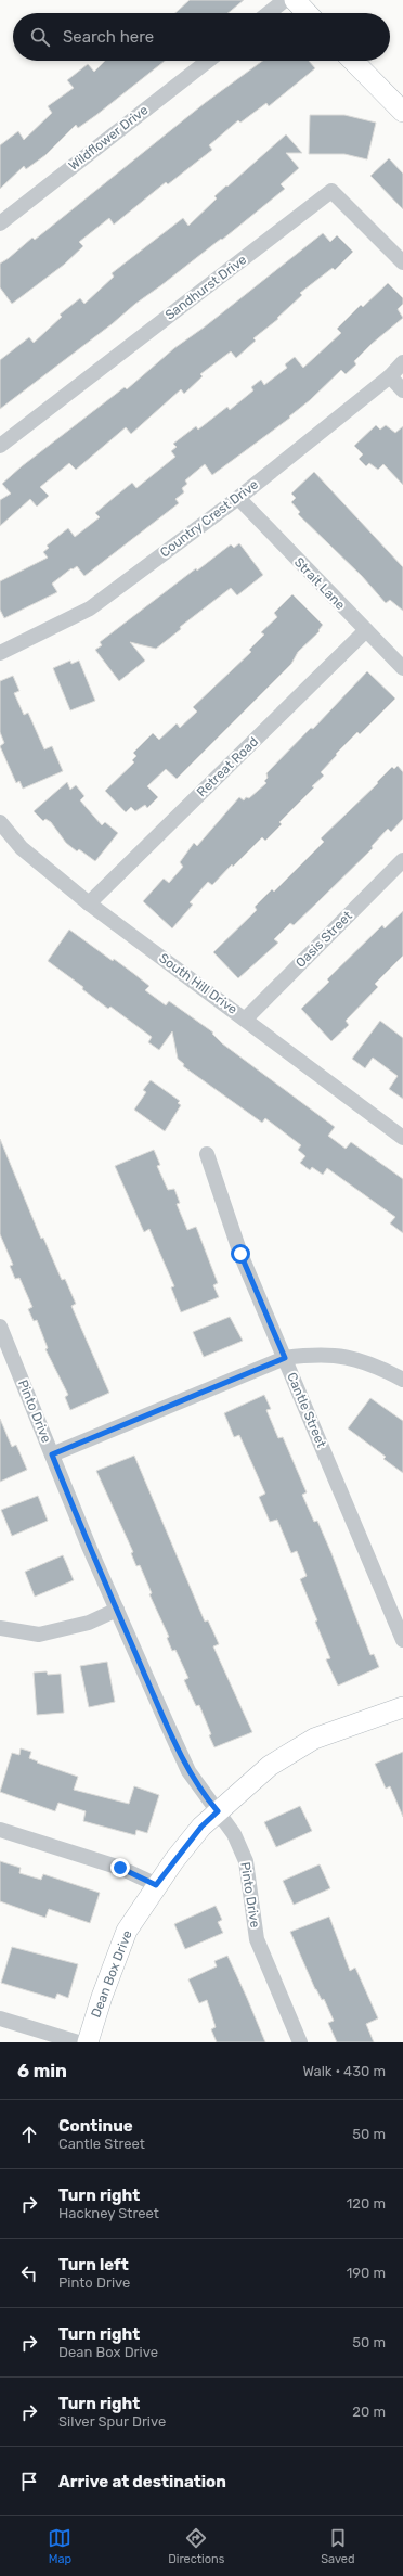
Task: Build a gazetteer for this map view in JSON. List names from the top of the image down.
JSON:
{
  "streets": {
    "street": [
      "Wildflower Drive",
      "Sandhurst Drive",
      "Country Crest Drive",
      "Strait Lane",
      "Retreat Road",
      "Oasis Street",
      "South Hill Drive",
      "Cantle Street",
      "Pinto Drive",
      "Dean Box Drive"
    ]
  },
  "crossings": [
    ["Country Crest Drive", "Strait Lane"],
    ["Strait Lane", "Retreat Road"],
    ["Retreat Road", "South Hill Drive"],
    ["Oasis Street", "South Hill Drive"],
    ["Pinto Drive", "Dean Box Drive"]
  ],
  "page": {
    "search": "Search here",
    "heading": ["6 min", "Walk · 430 m"],
    "list": [
      ["Continue", "Cantle Street", "50 m"],
      ["Turn right", "Hackney Street", "120 m"],
      ["Turn left", "Pinto Drive", "190 m"],
      ["Turn right", "Dean Box Drive", "50 m"],
      ["Turn right", "Silver Spur Drive", "20 m"],
      "Arrive at destination"
    ],
    "nav": ["Map", "Directions", "Saved"]
  }
}
